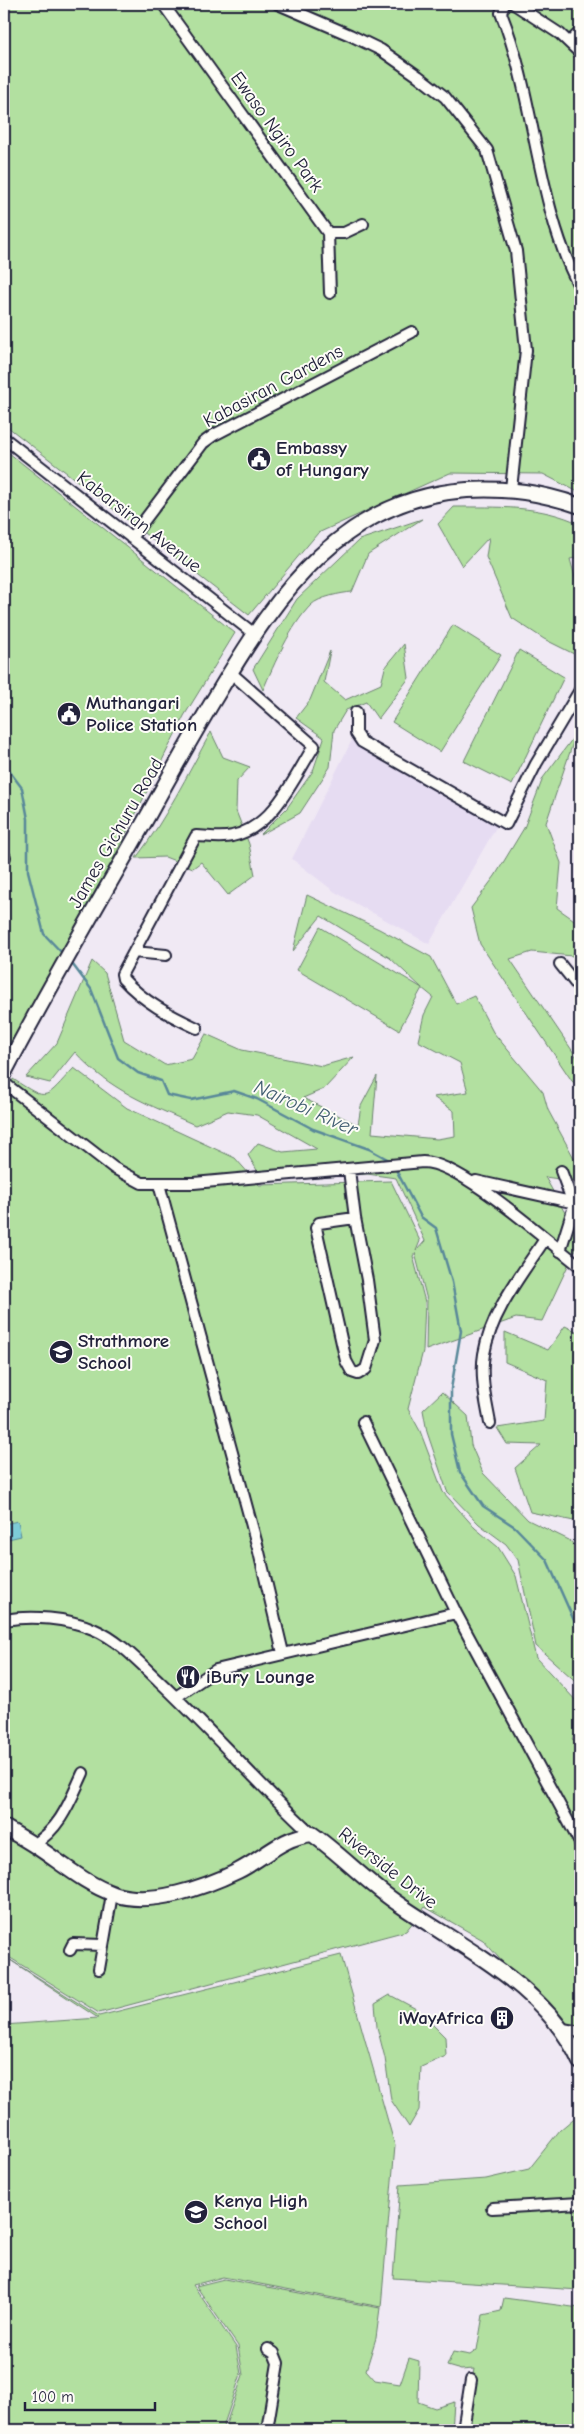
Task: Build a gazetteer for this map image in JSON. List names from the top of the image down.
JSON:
{
  "streets": {
    "main road": ["James Gichuru Road", "Riverside Drive"],
    "street": ["Ewaso Ngiro Park", "Kabasiran Gardens", "Kabarsiran Avenue"]
  },
  "crossings": [
    ["Kabasiran Gardens", "Kabarsiran Avenue"],
    ["Kabarsiran Avenue", "James Gichuru Road"]
  ],
  "water": ["Nairobi River"],
  "places": {
    "public building": ["Embassy of Hungary", "Muthangari Police Station"],
    "school or university": ["Strathmore School", "Kenya High School"],
    "restaurant": ["iBury Lounge"],
    "building": ["iWayAfrica"]
  },
  "scale_bar": "100 m"
}
